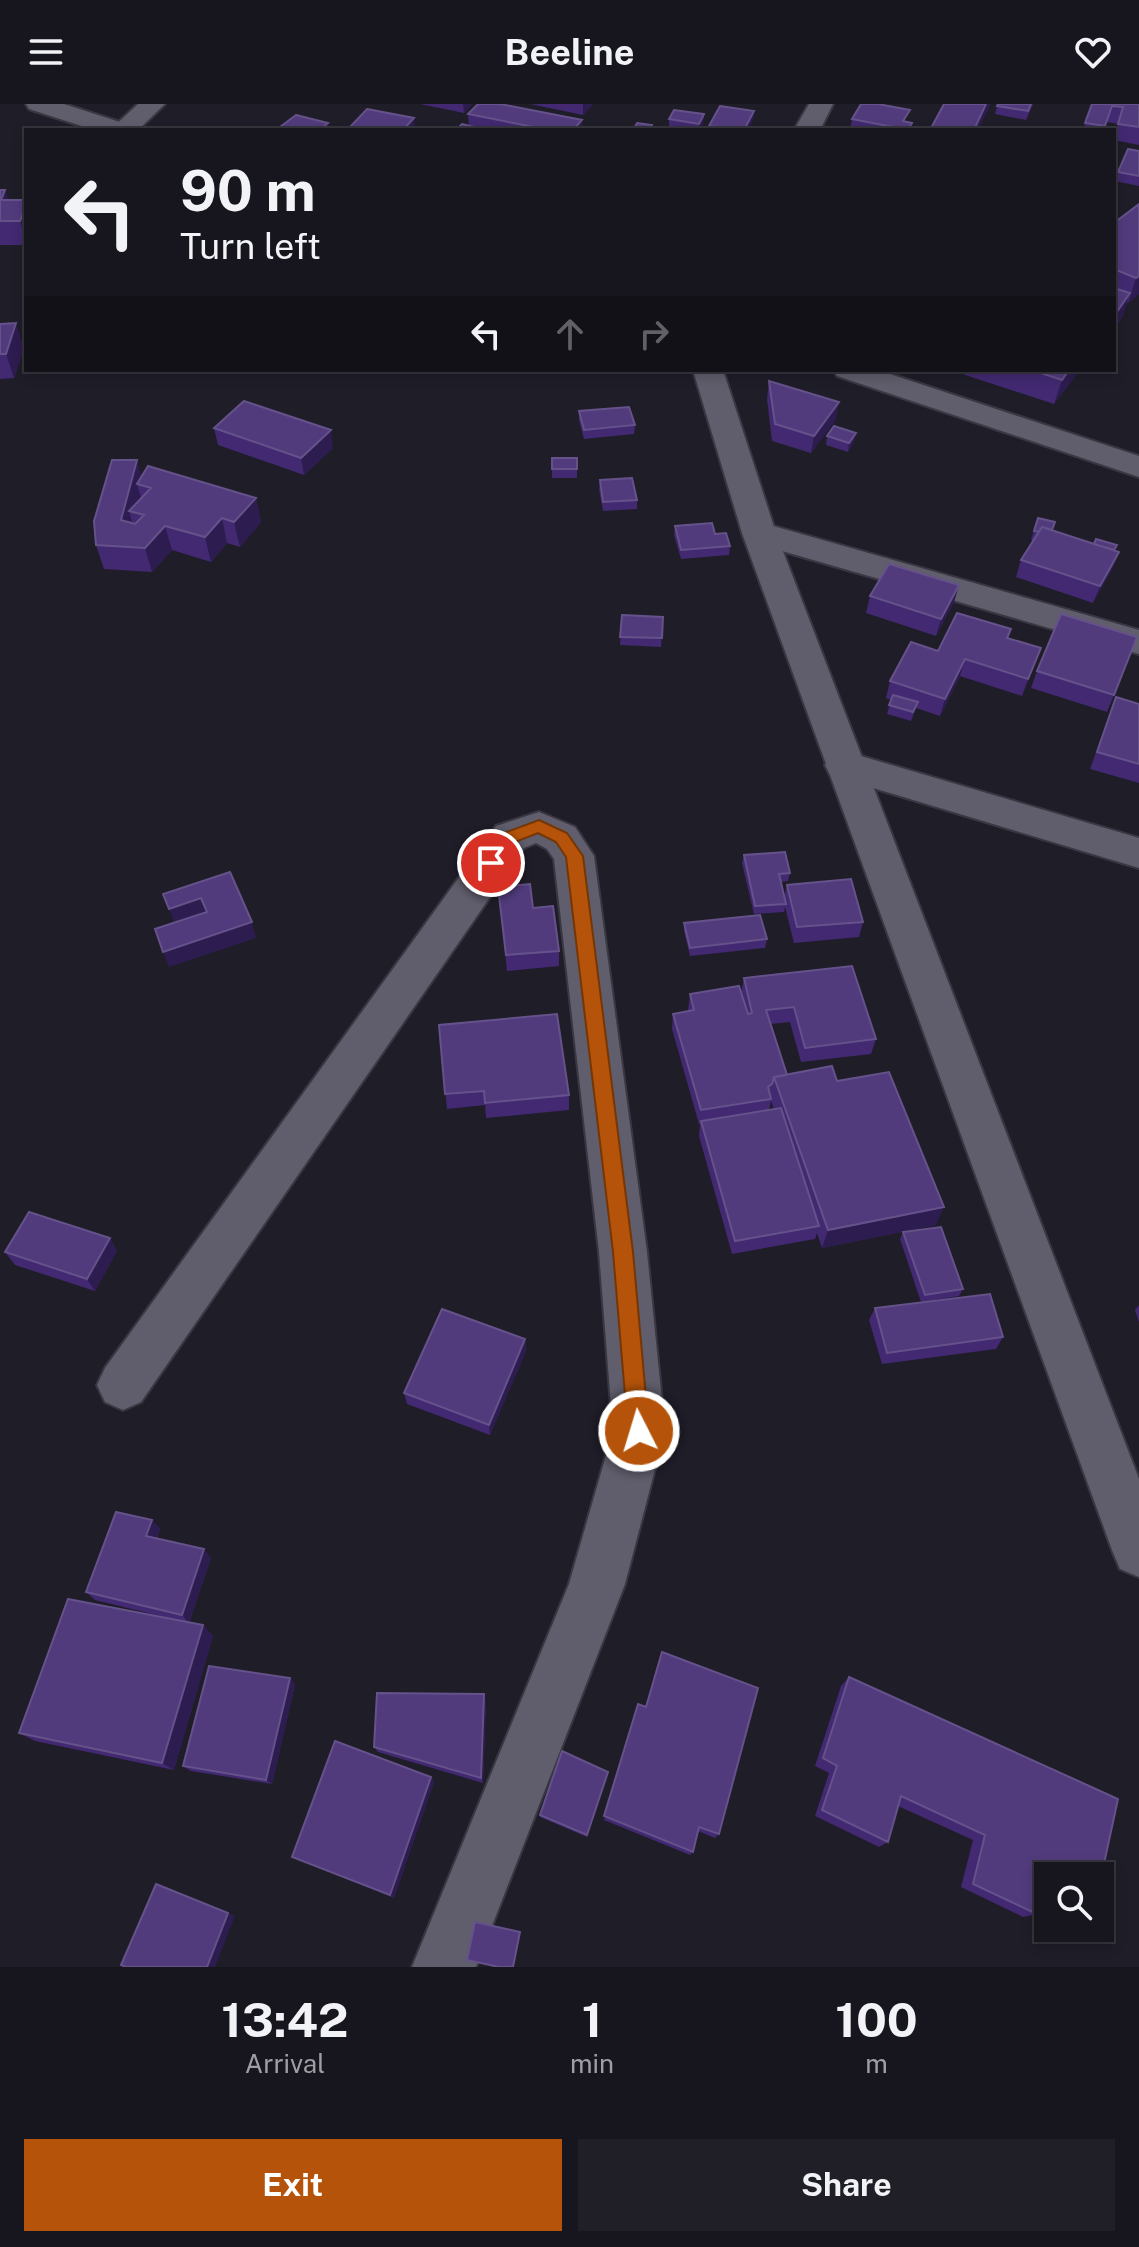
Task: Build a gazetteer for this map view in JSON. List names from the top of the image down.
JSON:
{
  "page": {
    "header": "Beeline",
    "turn": ["90 m", "Turn left"],
    "eta": [
      "13:42",
      "Arrival",
      "1",
      "min",
      "100",
      "m"
    ],
    "buttons": ["Exit", "Share"]
  }
}
